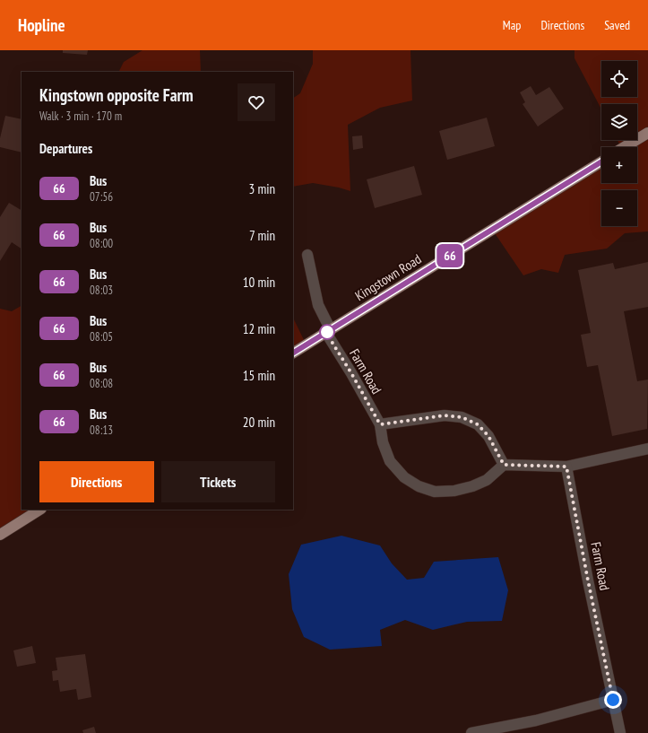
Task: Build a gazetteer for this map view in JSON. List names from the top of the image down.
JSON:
{
  "streets": {
    "main road": ["Kingstown Road"],
    "street": ["Farm Road"]
  },
  "crossings": [
    ["Kingstown Road", "Farm Road"]
  ],
  "lines": ["bus line 66"],
  "page": {
    "header": "Hopline",
    "nav": ["Map", "Directions", "Saved"],
    "on_map": "66",
    "map_buttons": ["+", "−"],
    "heading": [
      ["Kingstown opposite Farm", "Walk · 3 min · 170 m"],
      "Departures"
    ],
    "list": [
      {
        "mark": "66",
        "name": "Bus",
        "note": "07:56",
        "value": "3 min"
      },
      {
        "mark": "66",
        "name": "Bus",
        "note": "08:00",
        "value": "7 min"
      },
      {
        "mark": "66",
        "name": "Bus",
        "note": "08:03",
        "value": "10 min"
      },
      {
        "mark": "66",
        "name": "Bus",
        "note": "08:05",
        "value": "12 min"
      },
      {
        "mark": "66",
        "name": "Bus",
        "note": "08:08",
        "value": "15 min"
      },
      {
        "mark": "66",
        "name": "Bus",
        "note": "08:13",
        "value": "20 min"
      }
    ],
    "buttons": ["Directions", "Tickets"]
  }
}
